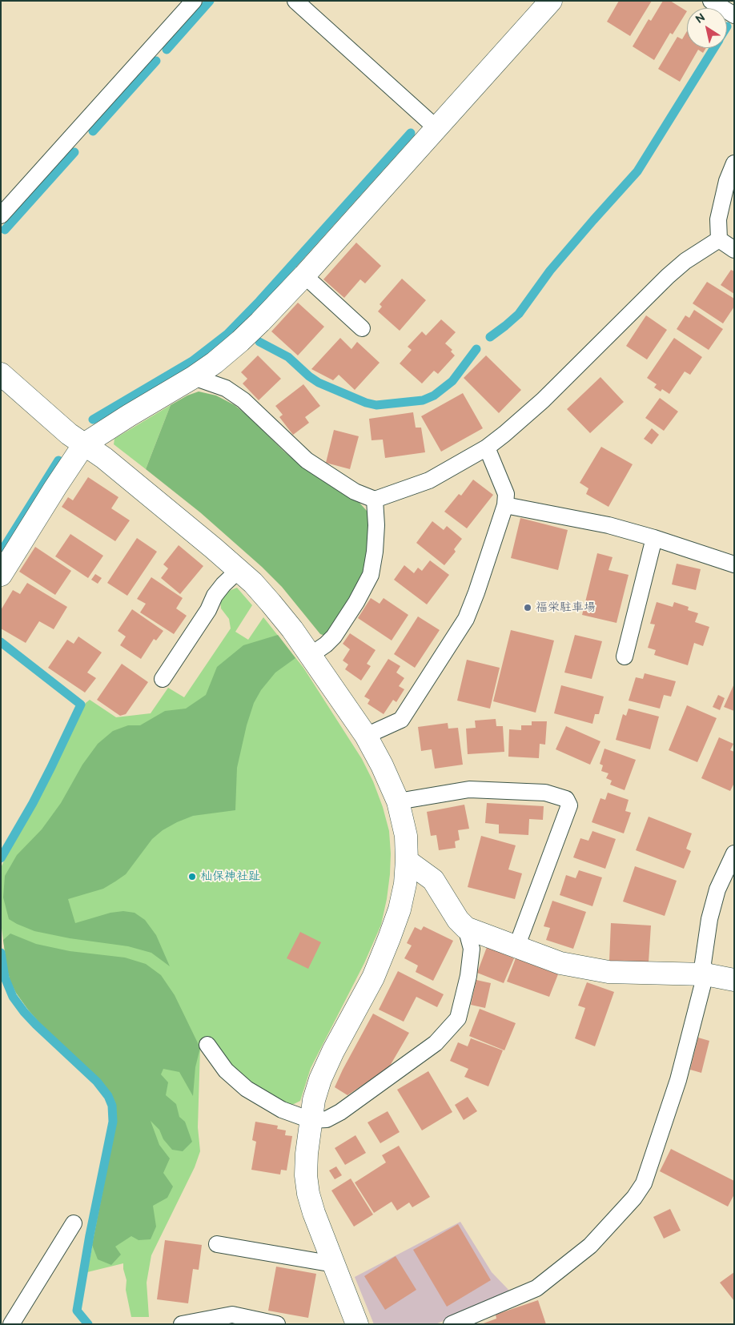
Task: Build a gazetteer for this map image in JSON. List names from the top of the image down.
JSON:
{
  "places": ["福栄駐車場", "杣保神社趾"],
  "north": "top left"
}
